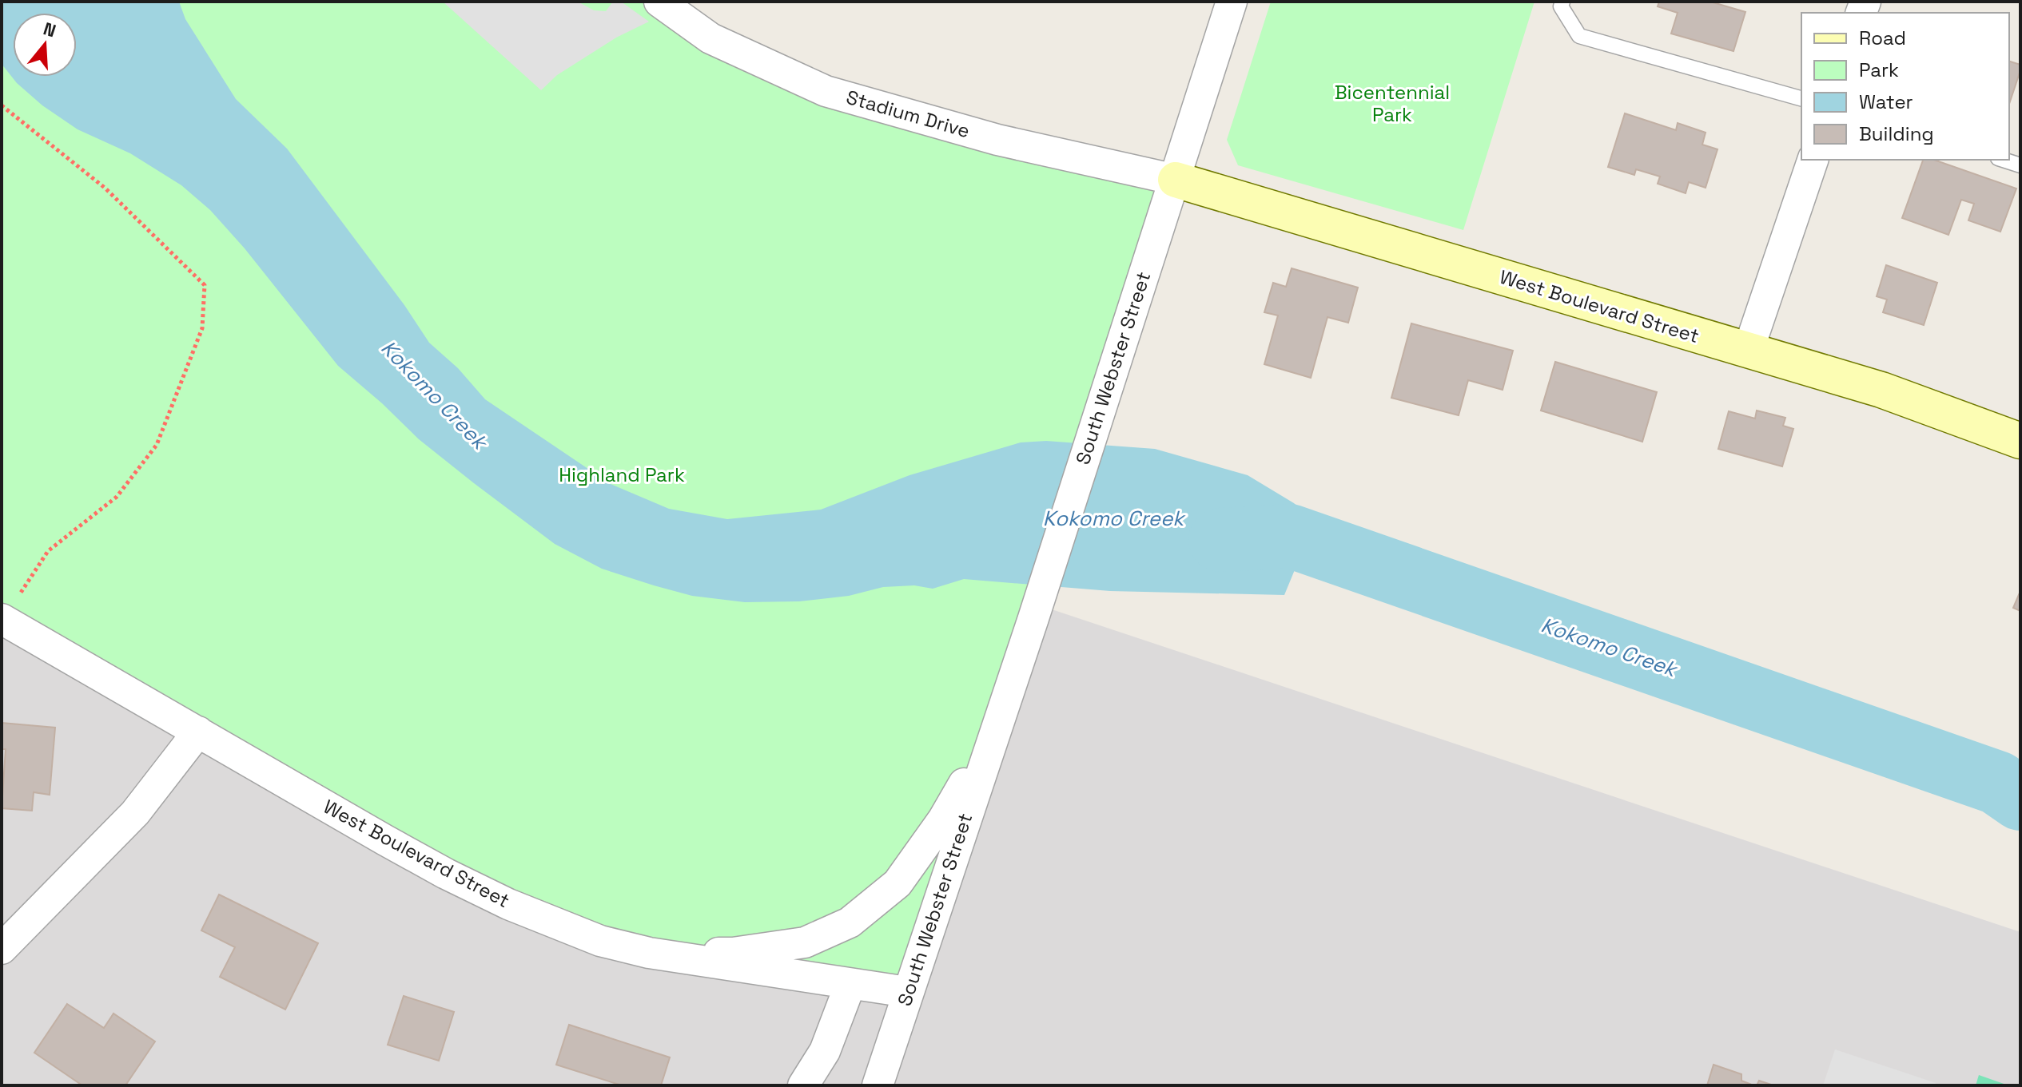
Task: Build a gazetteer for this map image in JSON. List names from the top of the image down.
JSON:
{
  "streets": {
    "main road": ["West Boulevard Street"],
    "street": ["Stadium Drive", "South Webster Street"]
  },
  "crossings": [
    ["Stadium Drive", "West Boulevard Street"],
    ["Stadium Drive", "South Webster Street"],
    ["West Boulevard Street", "South Webster Street"]
  ],
  "water": ["Kokomo Creek"],
  "parks": ["Bicentennial Park", "Highland Park"],
  "legend": [
    "Road",
    "Park",
    "Water",
    "Building"
  ],
  "north": "top"
}
